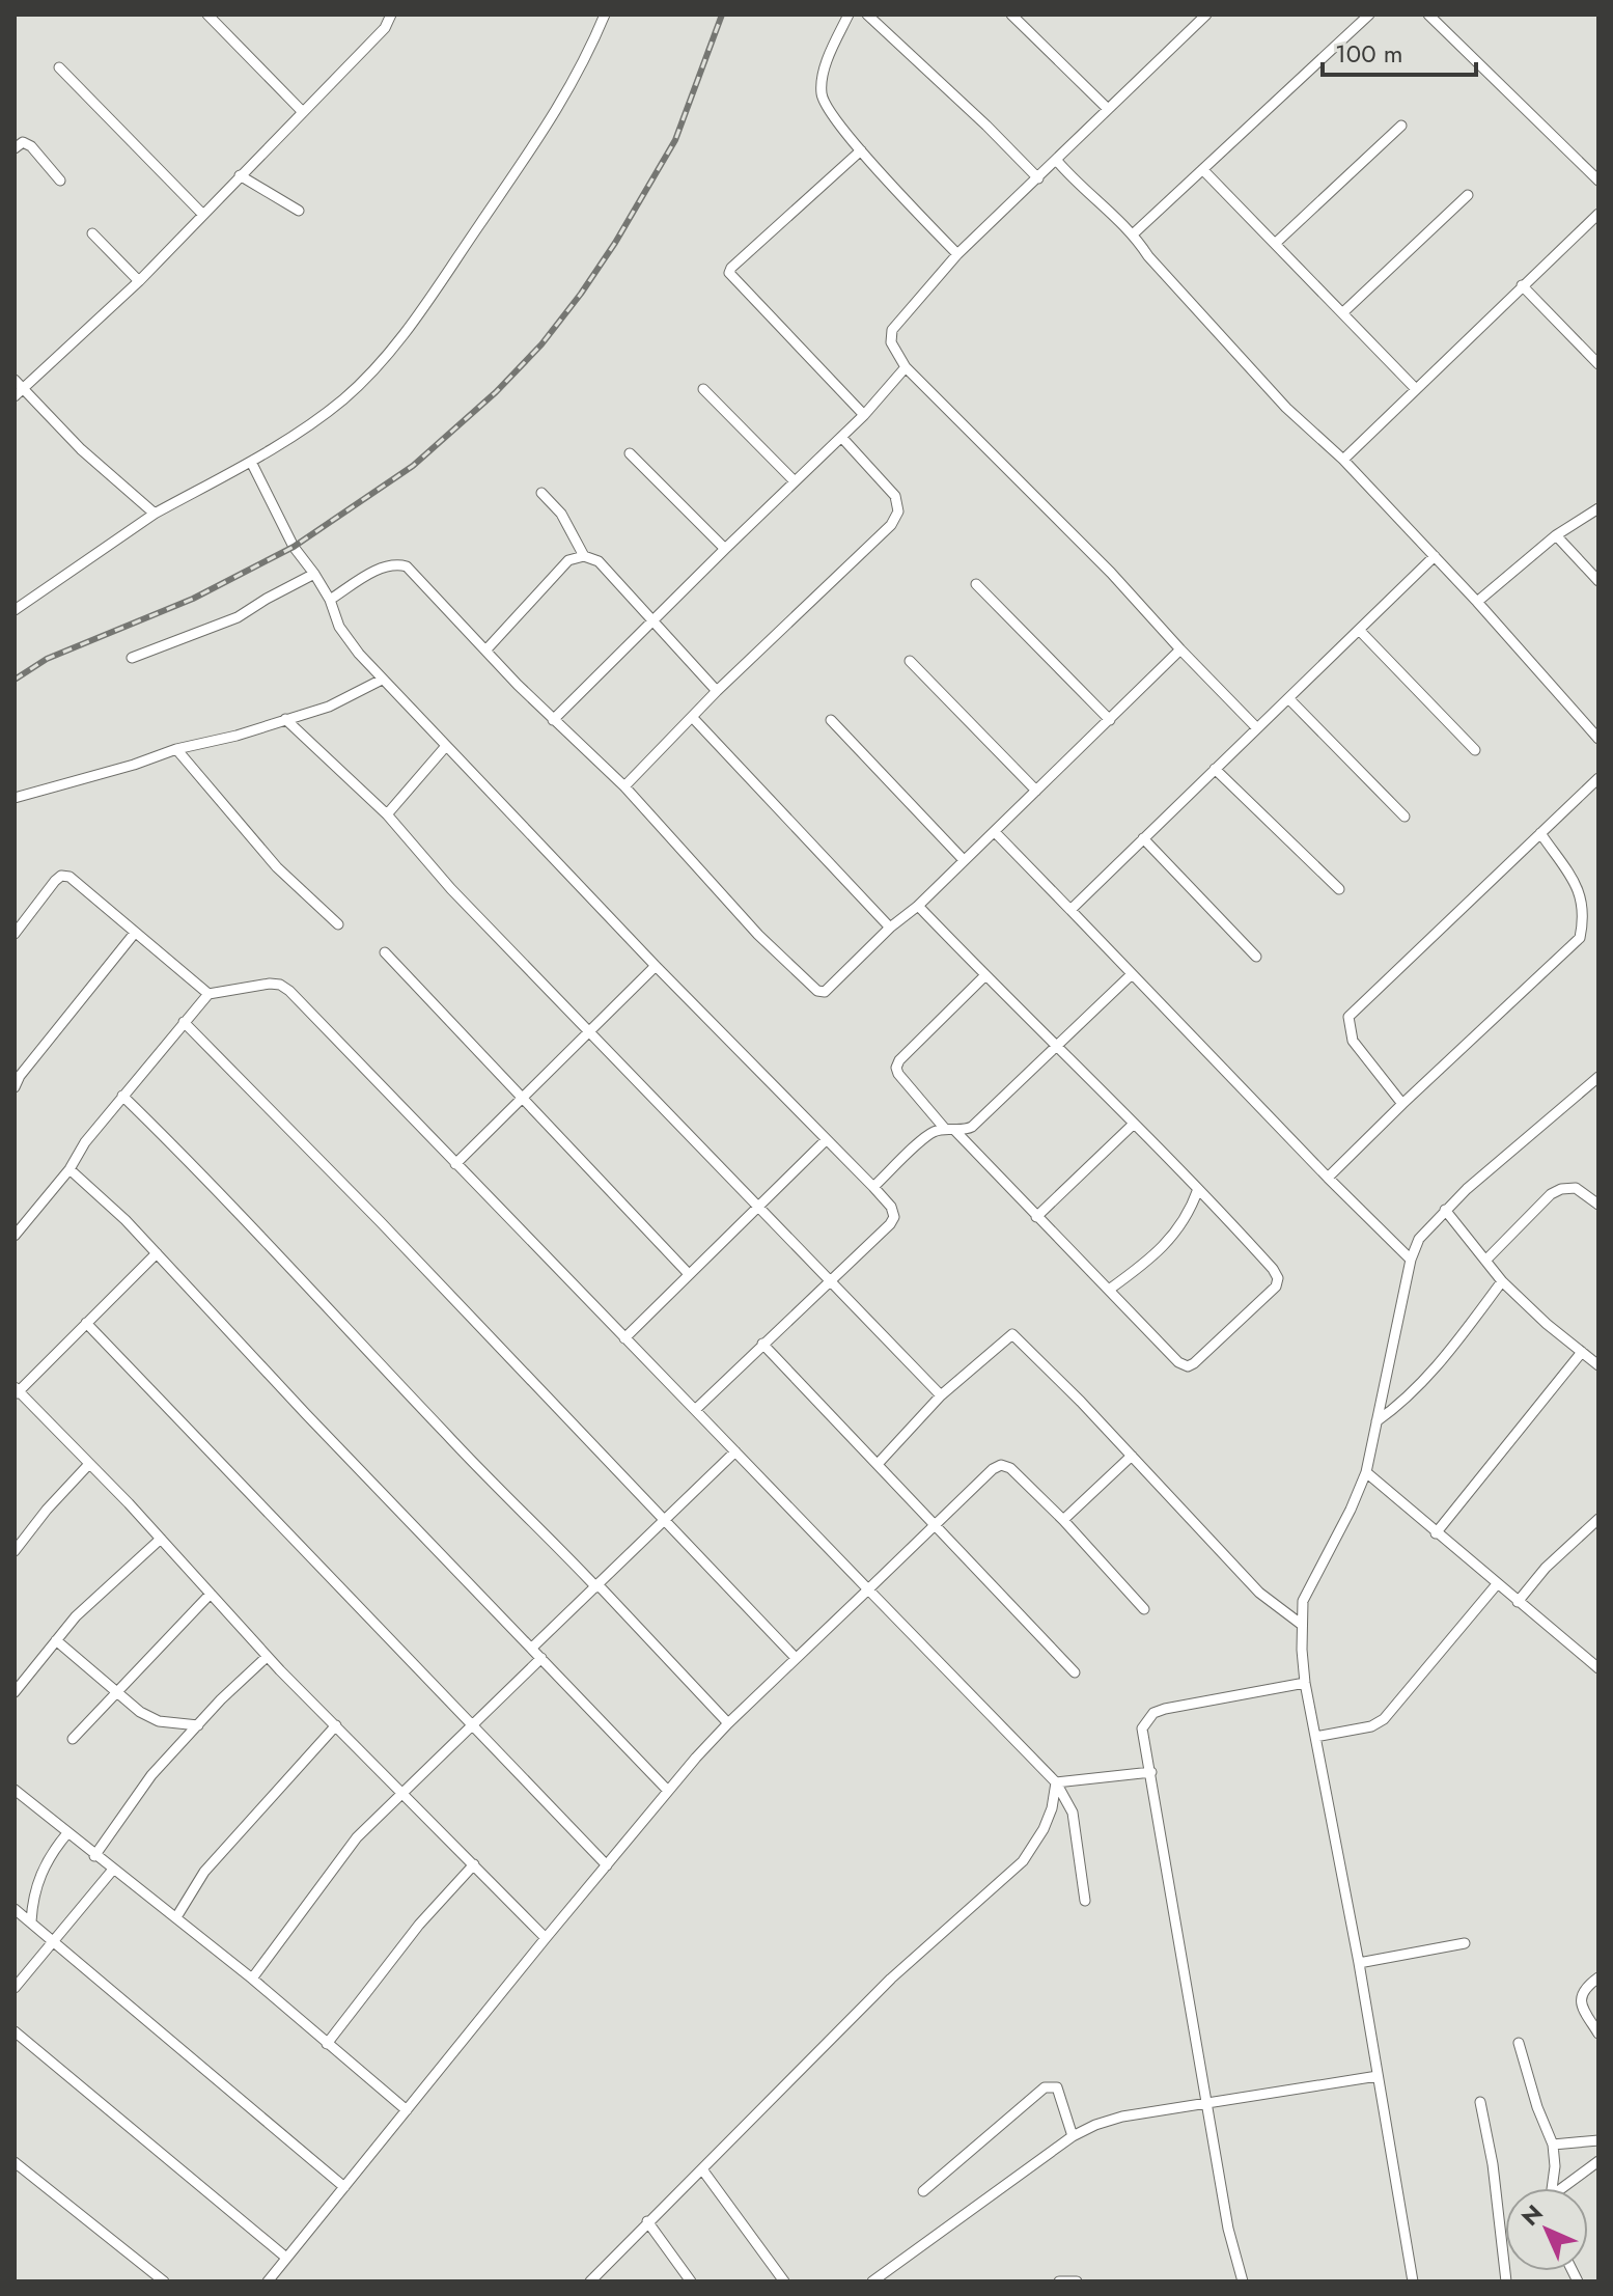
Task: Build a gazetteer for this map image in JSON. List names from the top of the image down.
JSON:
{
  "scale_bar": "100 m",
  "north": "top left"
}
